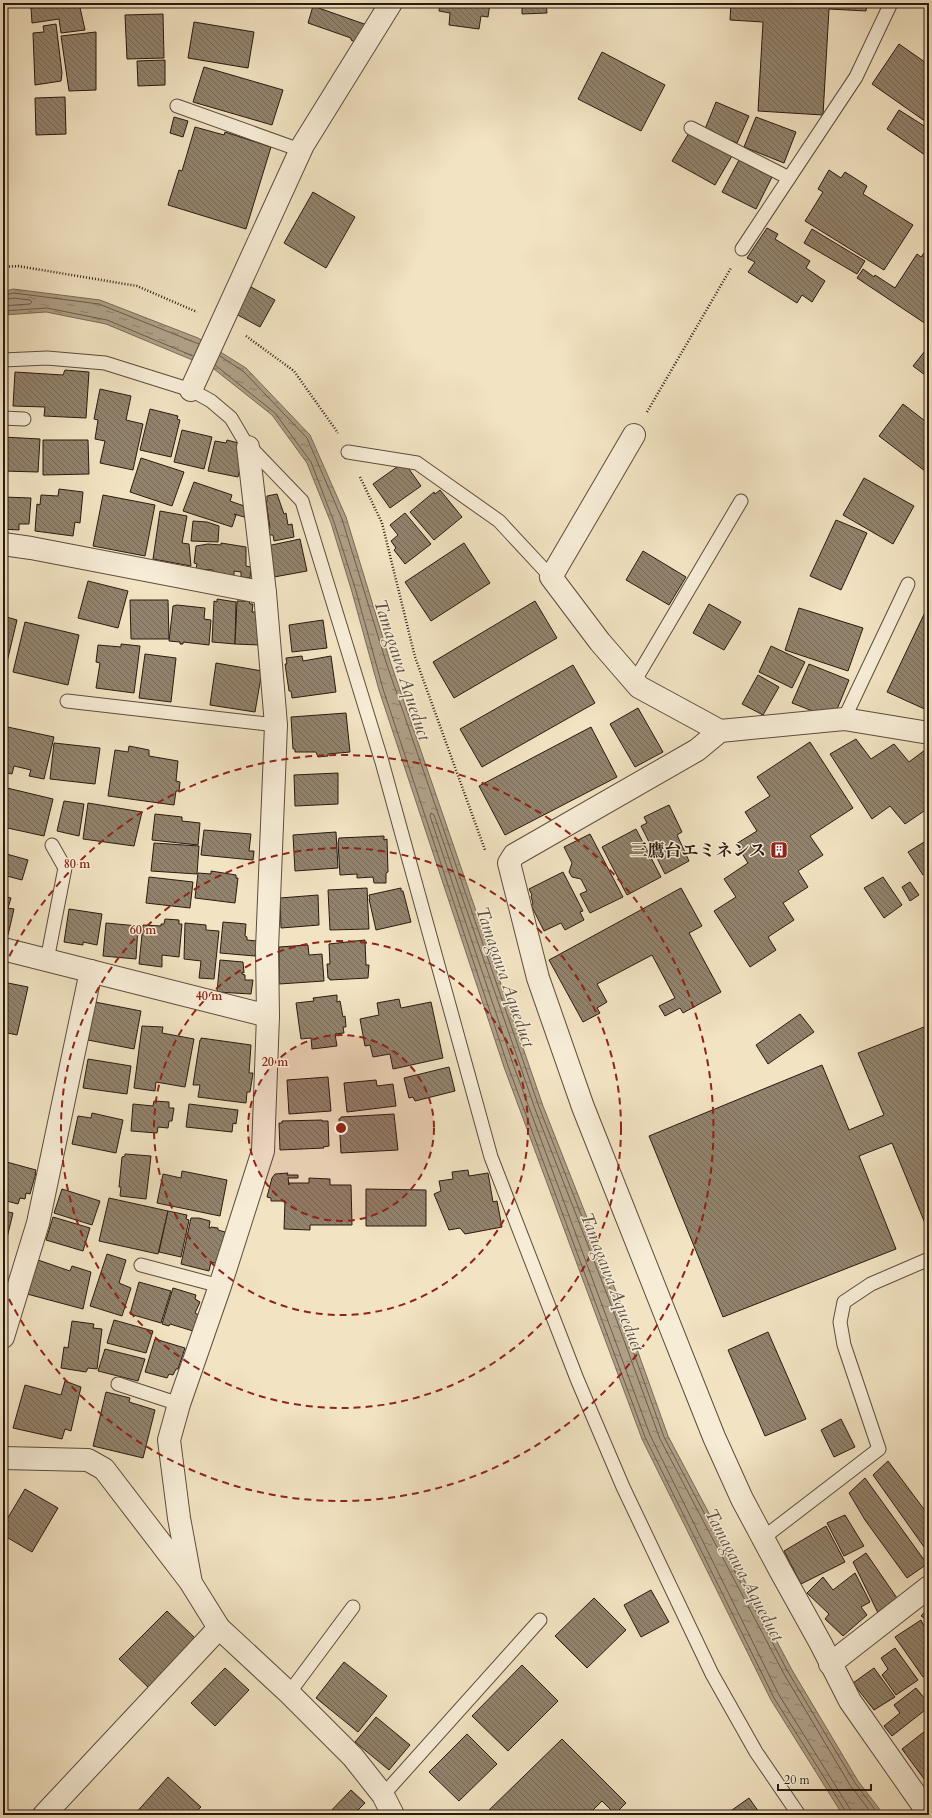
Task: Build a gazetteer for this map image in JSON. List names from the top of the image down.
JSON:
{
  "water": ["Tamagawa Aqueduct"],
  "places": {
    "building": ["三鷹台エミネンス"]
  },
  "scale_bar": "20 m",
  "rings": [
    "80 m",
    "60 m",
    "40 m",
    "20 m"
  ]
}
